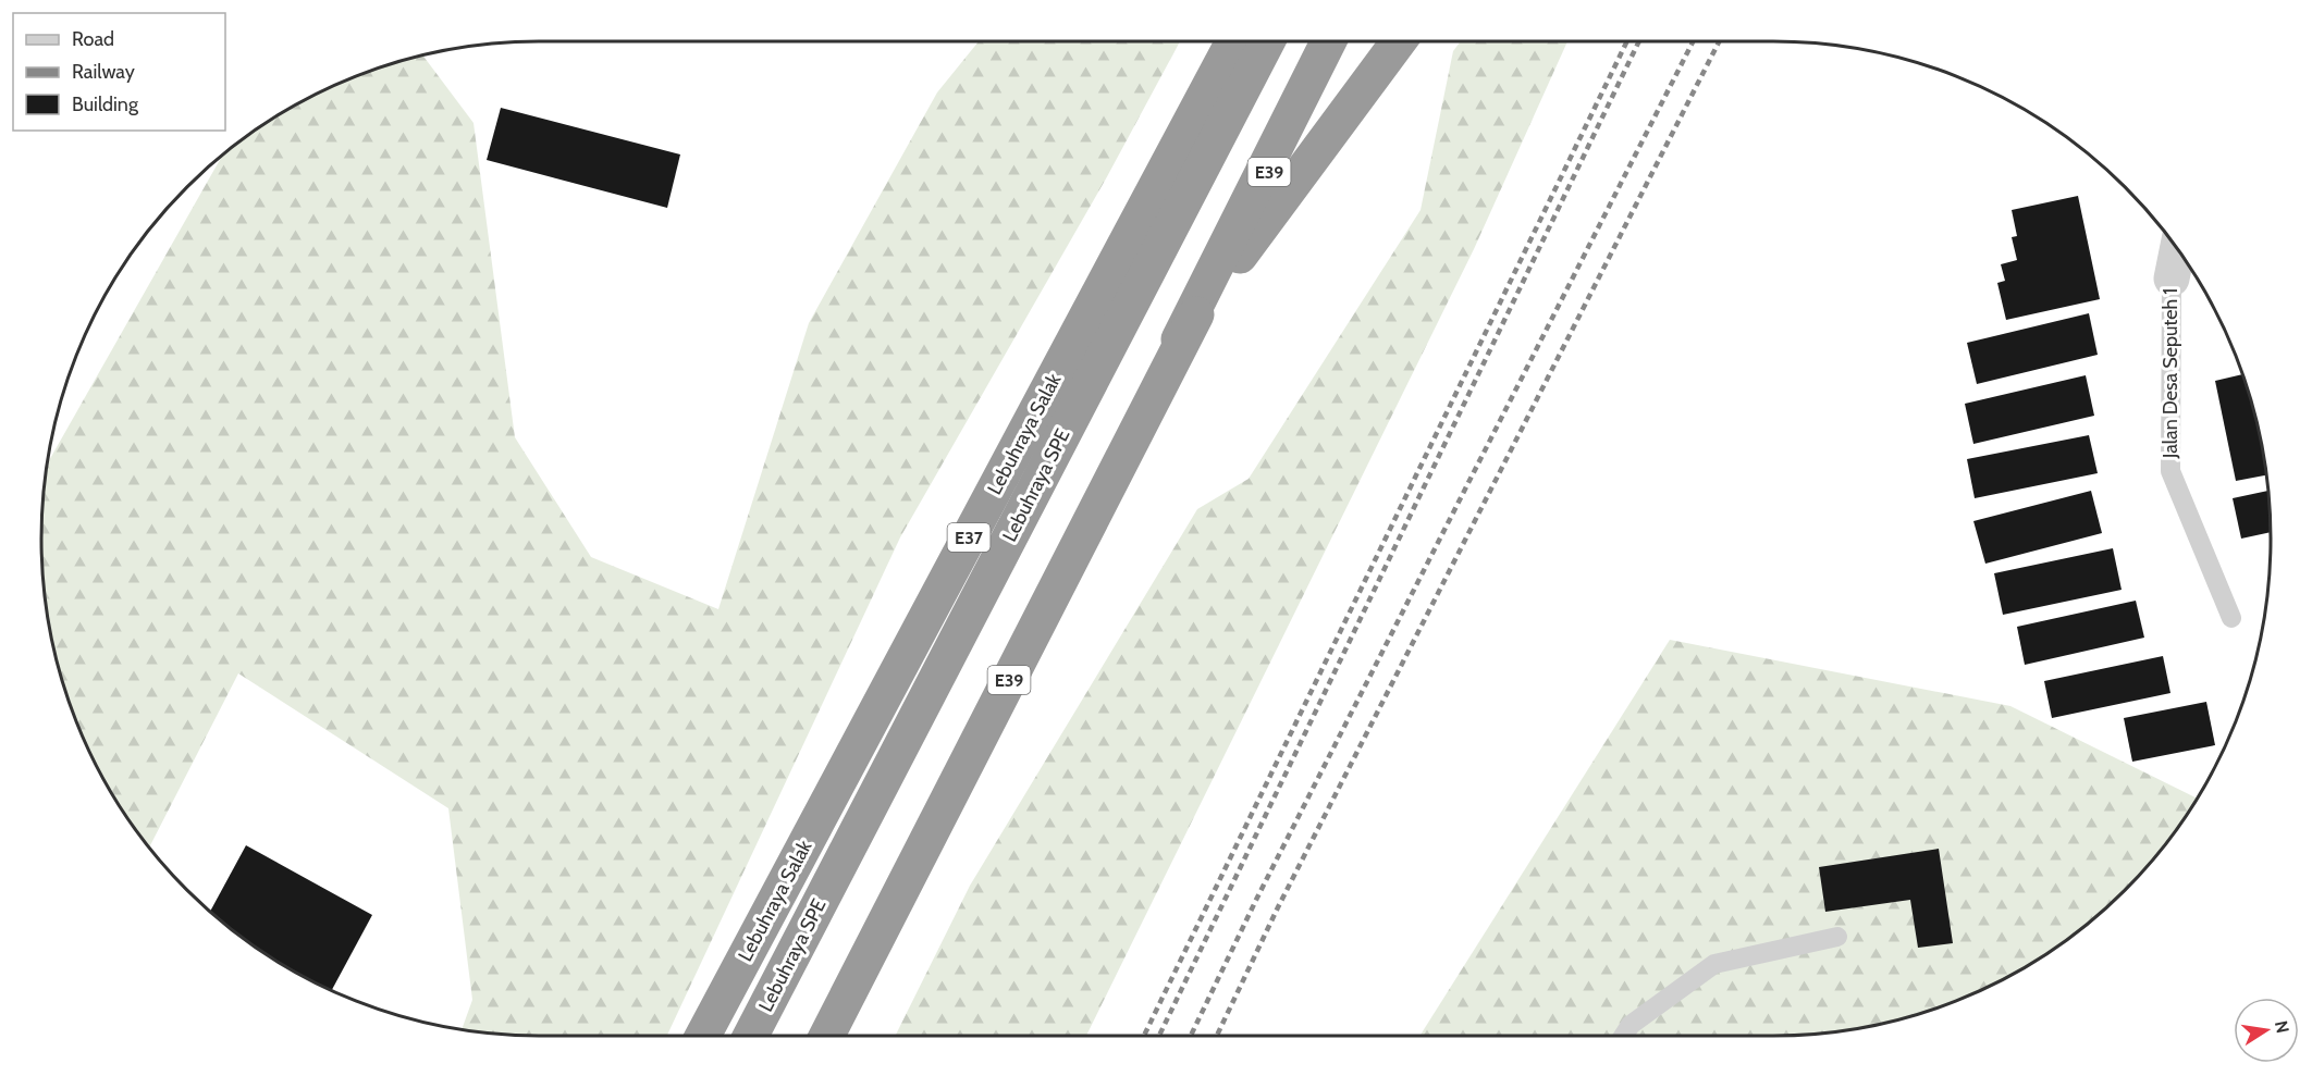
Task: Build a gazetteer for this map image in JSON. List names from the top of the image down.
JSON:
{
  "streets": {
    "highway": [
      "E39",
      "Lebuhraya Salak",
      "Lebuhraya SPE",
      "E37"
    ],
    "street": ["Jalan Desa Seputeh 1"]
  },
  "legend": ["Road", "Railway", "Building"],
  "north": "right"
}
